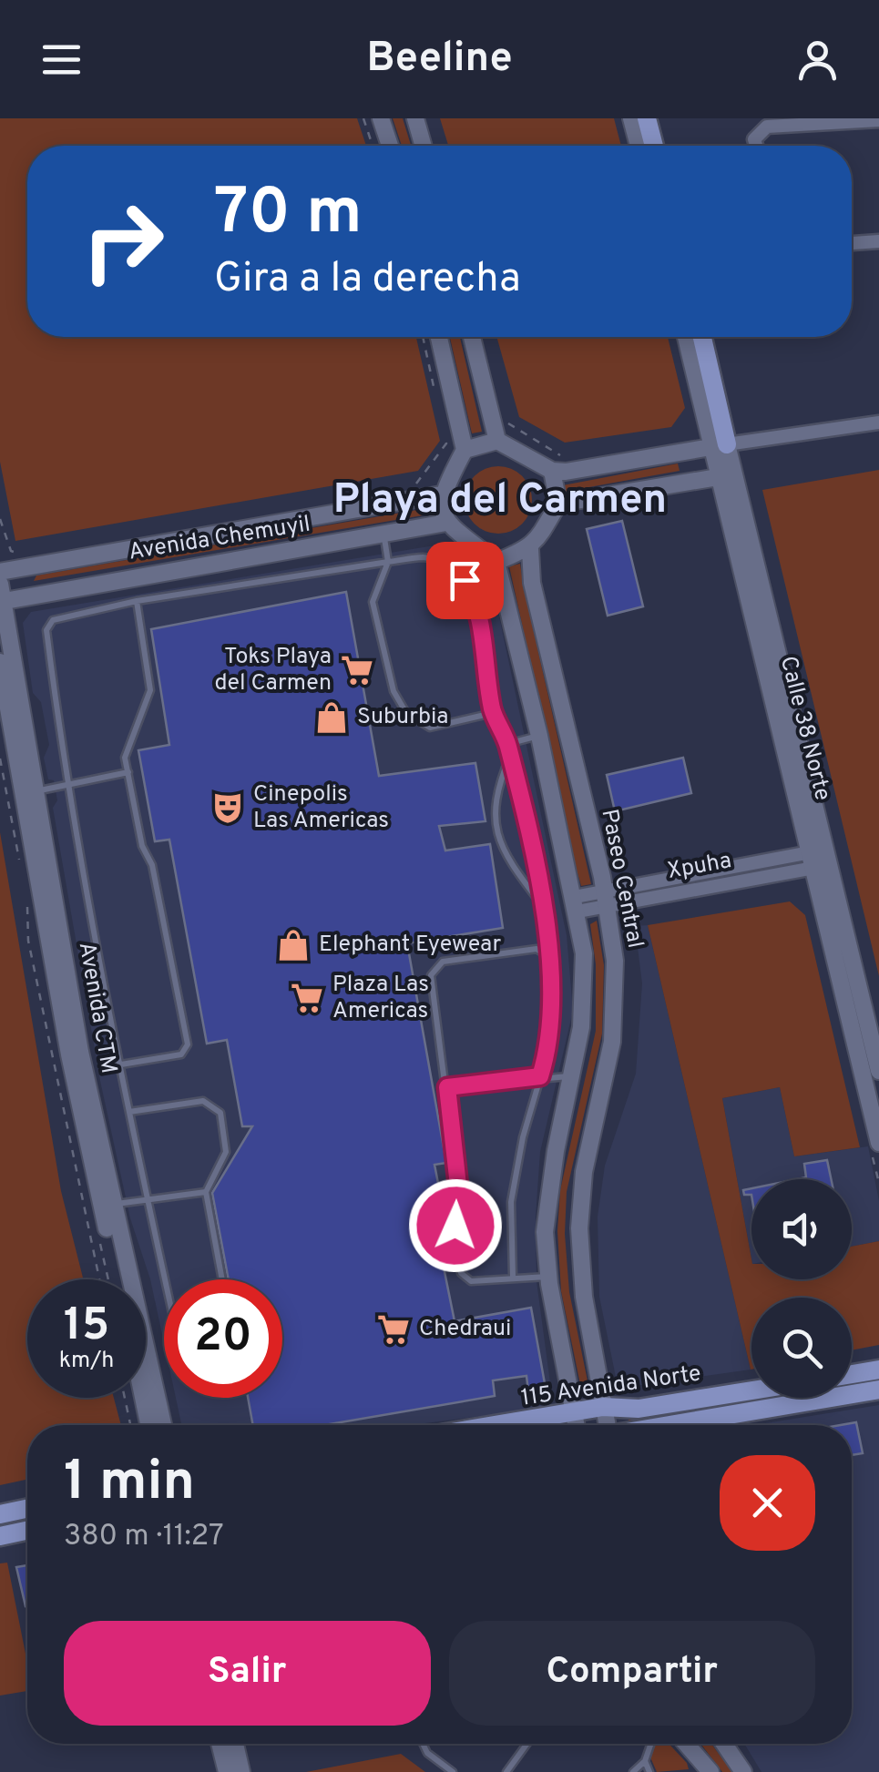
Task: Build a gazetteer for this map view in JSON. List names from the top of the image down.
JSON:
{
  "streets": {
    "main road": [
      "Avenida Chemuyil",
      "Calle 38 Norte",
      "Paseo Central",
      "Avenida CTM",
      "115 Avenida Norte"
    ],
    "street": ["Xpuha"]
  },
  "crossings": [
    ["Avenida Chemuyil", "Paseo Central"],
    ["Avenida Chemuyil", "Avenida CTM"],
    ["Calle 38 Norte", "Xpuha"],
    ["Xpuha", "Paseo Central"],
    ["Paseo Central", "115 Avenida Norte"]
  ],
  "districts": ["Playa del Carmen"],
  "places": {
    "supermarket": ["Toks Playa del Carmen", "Plaza Las Americas", "Chedraui"],
    "shop": ["Suburbia", "Elephant Eyewear"],
    "theatre": ["Cinepolis Las Americas"]
  },
  "page": {
    "header": "Beeline",
    "turn": ["70 m", "Gira a la derecha"],
    "speed": "15 km/h",
    "limit": "20",
    "heading": ["1 min", "380 m · 11:27"],
    "buttons": ["Salir", "Compartir"]
  }
}
